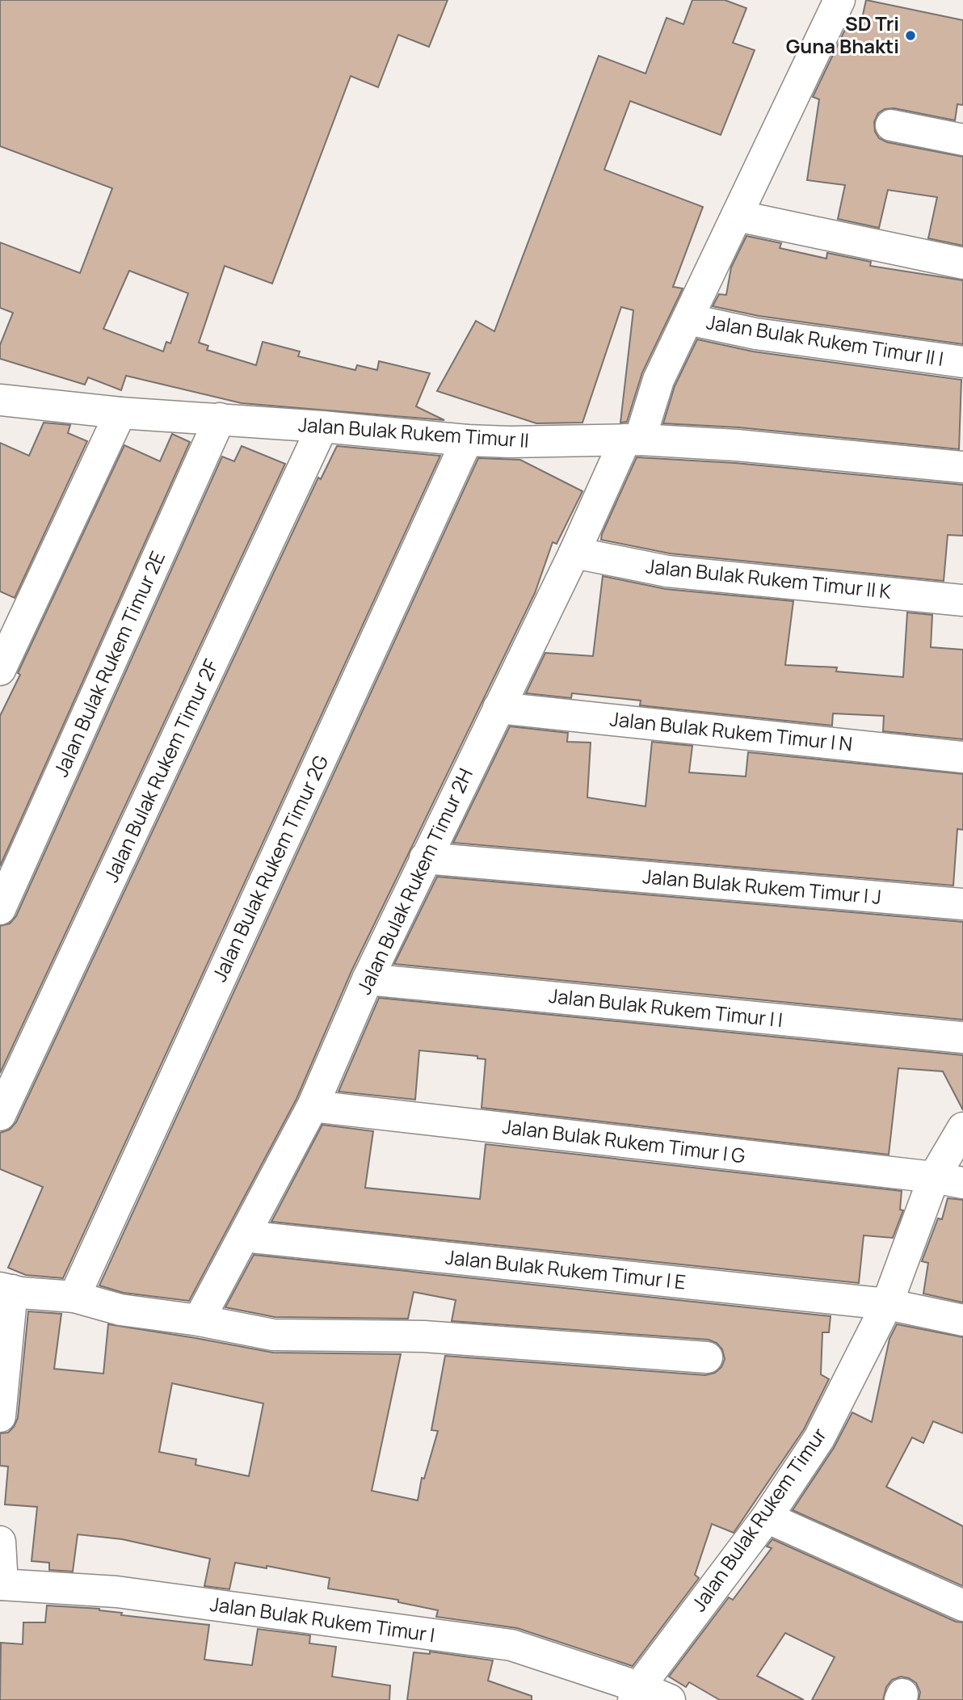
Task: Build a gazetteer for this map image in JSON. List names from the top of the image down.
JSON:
{
  "streets": {
    "street": [
      "Jalan Bulak Rukem Timur II I",
      "Jalan Bulak Rukem Timur II",
      "Jalan Bulak Rukem Timur II K",
      "Jalan Bulak Rukem Timur 2E",
      "Jalan Bulak Rukem Timur I N",
      "Jalan Bulak Rukem Timur 2F",
      "Jalan Bulak Rukem Timur 2G",
      "Jalan Bulak Rukem Timur 2H",
      "Jalan Bulak Rukem Timur I J",
      "Jalan Bulak Rukem Timur I I",
      "Jalan Bulak Rukem Timur I G",
      "Jalan Bulak Rukem Timur I E",
      "Jalan Bulak Rukem Timur",
      "Jalan Bulak Rukem Timur I"
    ]
  },
  "crossings": [
    ["Jalan Bulak Rukem Timur II I", "Jalan Bulak Rukem Timur 2H"],
    ["Jalan Bulak Rukem Timur II", "Jalan Bulak Rukem Timur 2E"],
    ["Jalan Bulak Rukem Timur II", "Jalan Bulak Rukem Timur 2F"],
    ["Jalan Bulak Rukem Timur II", "Jalan Bulak Rukem Timur 2G"],
    ["Jalan Bulak Rukem Timur II", "Jalan Bulak Rukem Timur 2H"],
    ["Jalan Bulak Rukem Timur II K", "Jalan Bulak Rukem Timur 2H"],
    ["Jalan Bulak Rukem Timur I N", "Jalan Bulak Rukem Timur 2H"],
    ["Jalan Bulak Rukem Timur 2H", "Jalan Bulak Rukem Timur I J"],
    ["Jalan Bulak Rukem Timur 2H", "Jalan Bulak Rukem Timur I I"],
    ["Jalan Bulak Rukem Timur 2H", "Jalan Bulak Rukem Timur I G"],
    ["Jalan Bulak Rukem Timur 2H", "Jalan Bulak Rukem Timur I E"],
    ["Jalan Bulak Rukem Timur I G", "Jalan Bulak Rukem Timur"],
    ["Jalan Bulak Rukem Timur I E", "Jalan Bulak Rukem Timur"],
    ["Jalan Bulak Rukem Timur", "Jalan Bulak Rukem Timur I"]
  ],
  "places": ["SD Tri Guna Bhakti"]
}
